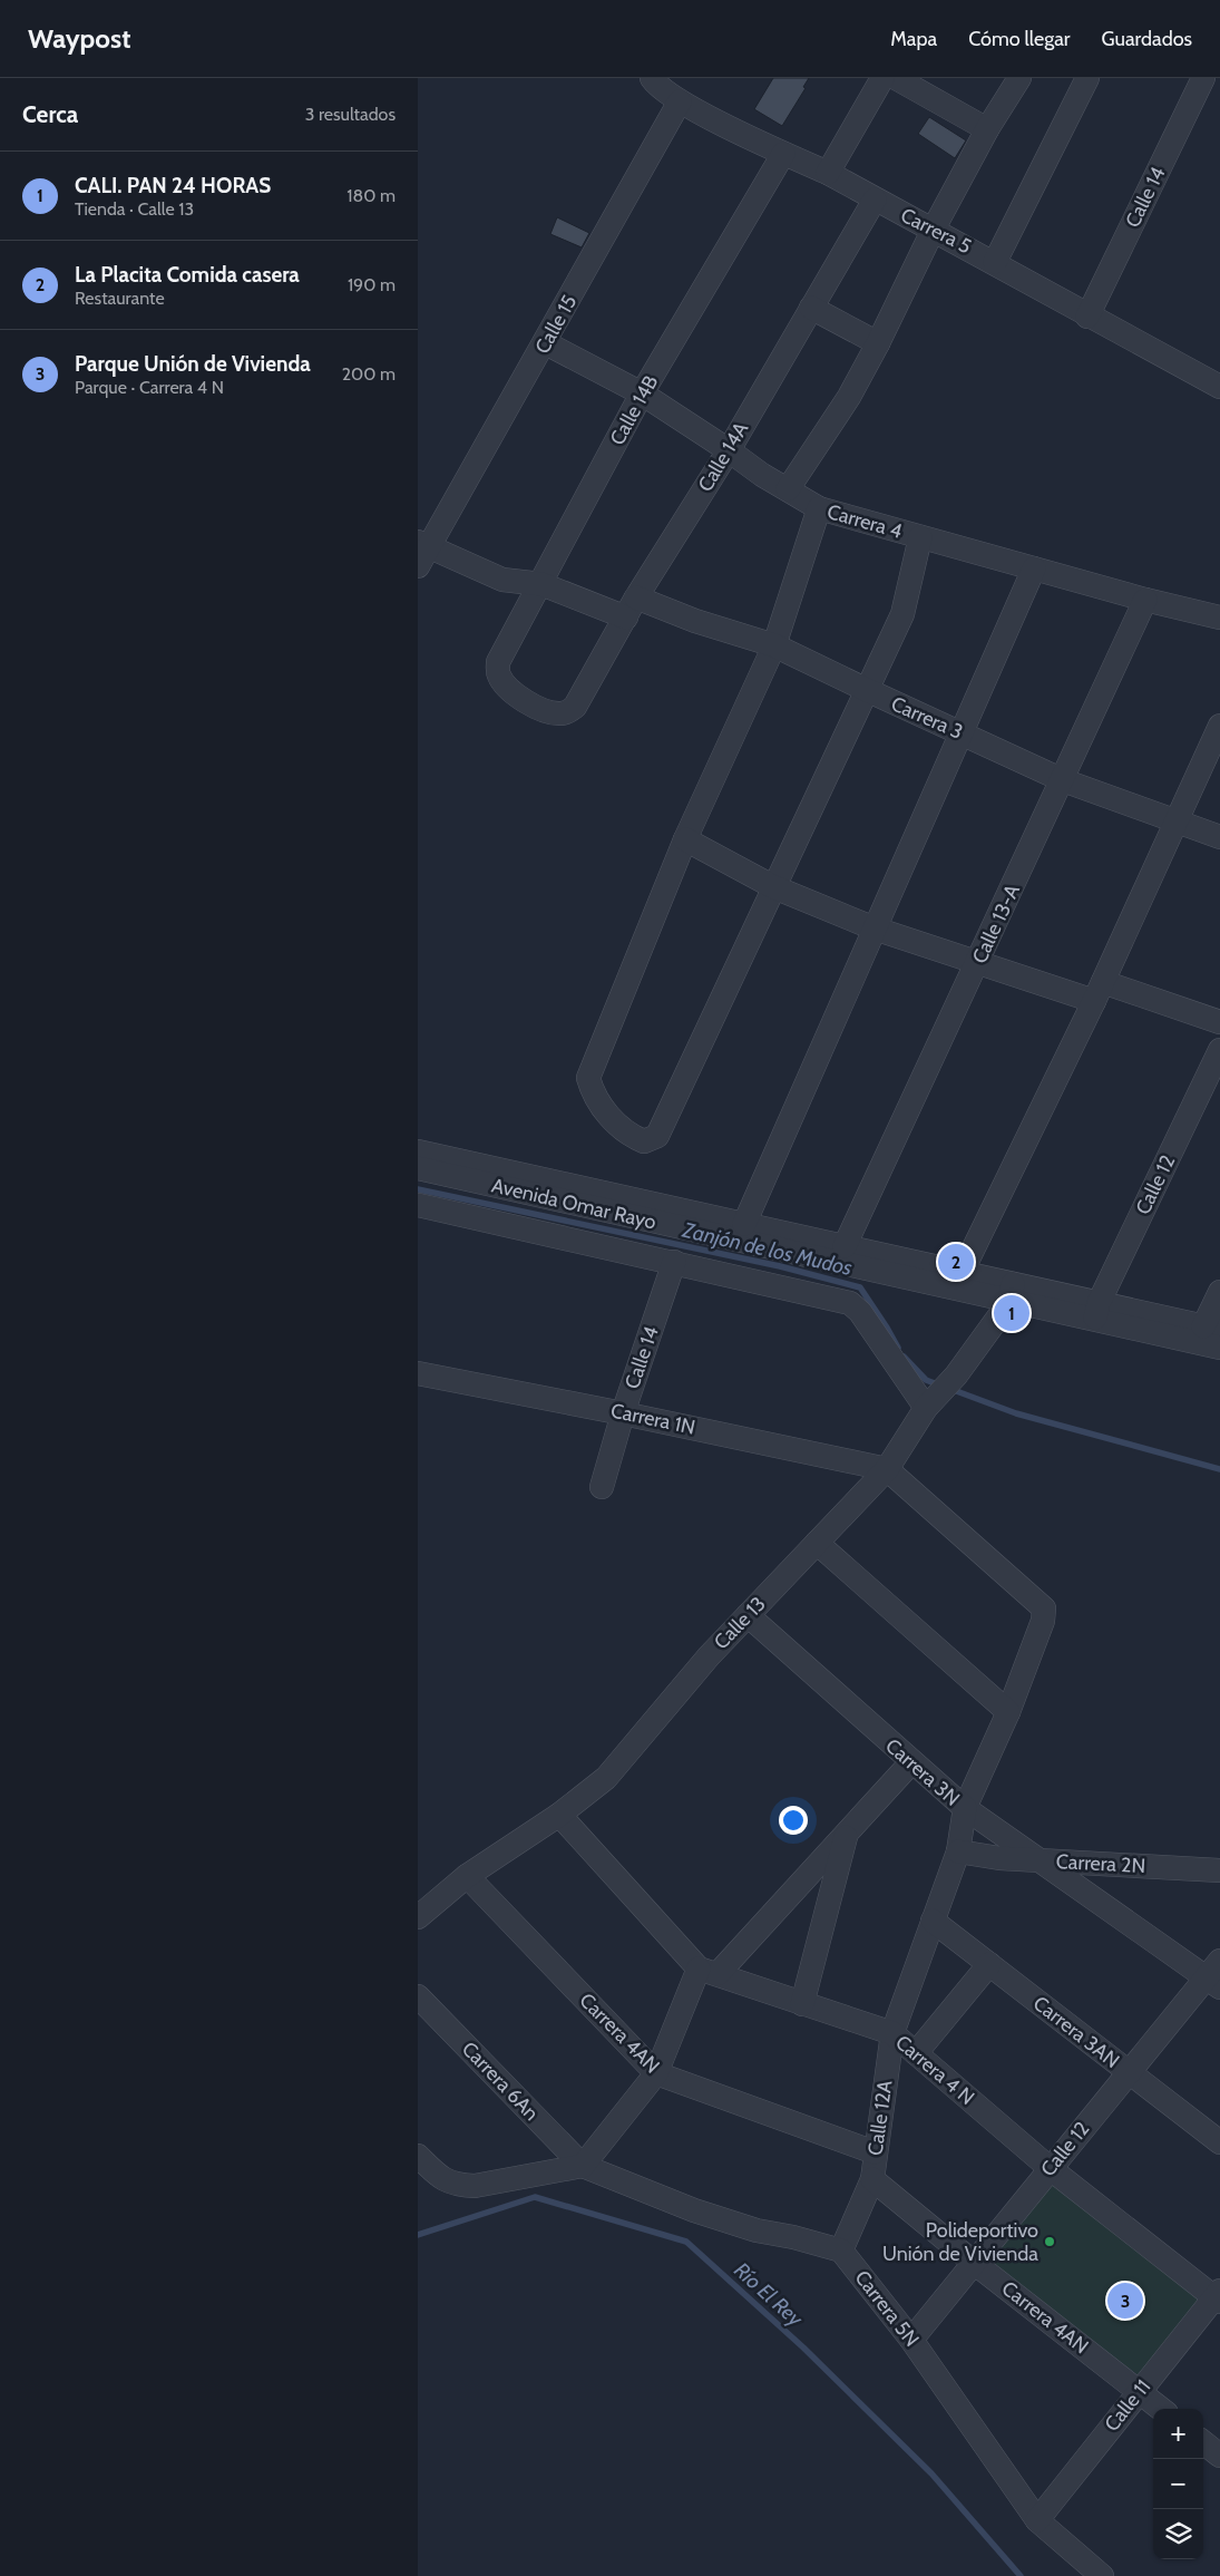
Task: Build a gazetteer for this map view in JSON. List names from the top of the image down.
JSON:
{
  "streets": {
    "street": [
      "Calle 14",
      "Carrera 5",
      "Calle 15",
      "Calle 14B",
      "Calle 14A",
      "Carrera 4",
      "Carrera 3",
      "Calle 13-A",
      "Calle 12",
      "Avenida Omar Rayo",
      "Carrera 1N",
      "Calle 13",
      "Carrera 3N",
      "Carrera 2N",
      "Carrera 3AN",
      "Carrera 4AN",
      "Carrera 4 N",
      "Carrera 6An",
      "Calle 12A",
      "Carrera 5N",
      "Calle 11"
    ]
  },
  "crossings": [
    ["Calle 14", "Carrera 5"],
    ["Calle 14", "Carrera 1N"],
    ["Carrera 5", "Calle 15"],
    ["Carrera 5", "Calle 14B"],
    ["Carrera 5", "Calle 14A"],
    ["Calle 15", "Carrera 4"],
    ["Calle 15", "Carrera 3"],
    ["Calle 14B", "Calle 14A"],
    ["Calle 14B", "Carrera 4"],
    ["Calle 14B", "Carrera 3"],
    ["Calle 14A", "Carrera 4"],
    ["Calle 14A", "Carrera 3"],
    ["Carrera 4", "Calle 13-A"],
    ["Carrera 3", "Calle 13-A"],
    ["Calle 13-A", "Avenida Omar Rayo"],
    ["Calle 12", "Avenida Omar Rayo"],
    ["Calle 12", "Carrera 3AN"],
    ["Calle 12", "Carrera 4AN"],
    ["Calle 12", "Carrera 4 N"],
    ["Calle 12", "Carrera 5N"],
    ["Avenida Omar Rayo", "Calle 13"],
    ["Carrera 1N", "Calle 13"],
    ["Calle 13", "Carrera 3N"],
    ["Calle 13", "Carrera 4AN"],
    ["Calle 13", "Carrera 4 N"],
    ["Carrera 3N", "Carrera 2N"],
    ["Carrera 3N", "Carrera 3AN"],
    ["Carrera 3N", "Calle 12A"],
    ["Carrera 3AN", "Calle 12A"],
    ["Carrera 4AN", "Calle 12A"],
    ["Carrera 4AN", "Calle 11"],
    ["Carrera 4 N", "Calle 12A"],
    ["Carrera 4 N", "Calle 11"],
    ["Carrera 6An", "Carrera 5N"],
    ["Calle 12A", "Carrera 5N"],
    ["Carrera 5N", "Calle 11"]
  ],
  "water": ["Zanjón de los Mudos", "Río El Rey"],
  "places": ["Polideportivo Unión de Vivienda"],
  "page": {
    "header": "Waypost",
    "nav": ["Mapa", "Cómo llegar", "Guardados"],
    "heading": ["Cerca", "3 resultados"],
    "list": [
      {
        "mark": "1",
        "name": "CALI. PAN 24 HORAS",
        "note": "Tienda · Calle 13",
        "value": "180 m"
      },
      {
        "mark": "2",
        "name": "La Placita Comida casera",
        "note": "Restaurante",
        "value": "190 m"
      },
      {
        "mark": "3",
        "name": "Parque Unión de Vivienda",
        "note": "Parque · Carrera 4 N",
        "value": "200 m"
      }
    ],
    "pins": ["2", "1", "3"],
    "map_buttons": ["+", "−"]
  }
}
